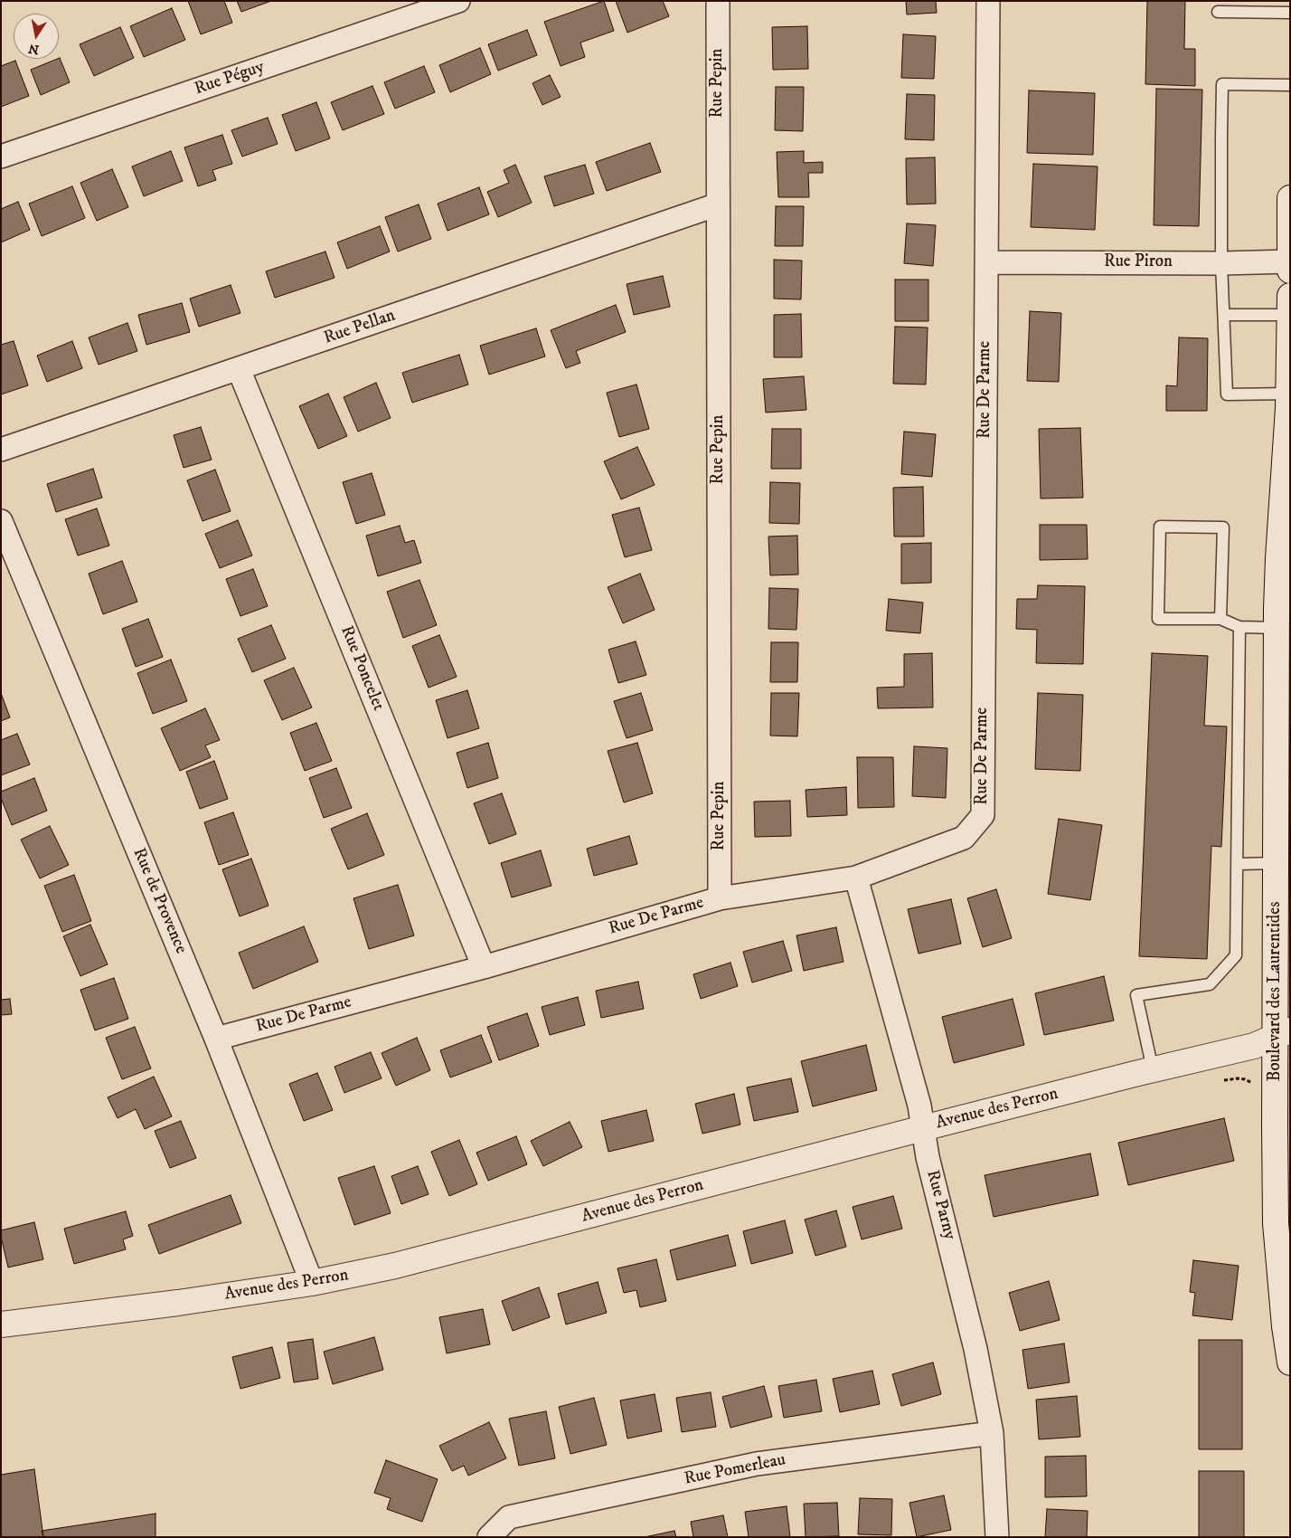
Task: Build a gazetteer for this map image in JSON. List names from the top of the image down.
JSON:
{
  "streets": {
    "street": [
      "Rue Péguy",
      "Rue Pepin",
      "Rue Piron",
      "Rue Pellan",
      "Rue De Parme",
      "Rue Poncelet",
      "Rue de Provence",
      "Boulevard des Laurentides",
      "Avenue des Perron",
      "Rue Parny",
      "Rue Pomerleau"
    ]
  },
  "crossings": [
    ["Rue Pepin", "Rue Pellan"],
    ["Rue Pepin", "Rue De Parme"],
    ["Rue Piron", "Rue De Parme"],
    ["Rue Pellan", "Rue Poncelet"],
    ["Rue De Parme", "Rue Poncelet"],
    ["Rue De Parme", "Rue de Provence"],
    ["Rue De Parme", "Rue Parny"],
    ["Rue de Provence", "Avenue des Perron"],
    ["Boulevard des Laurentides", "Avenue des Perron"],
    ["Avenue des Perron", "Rue Parny"],
    ["Rue Parny", "Rue Pomerleau"]
  ],
  "north": "bottom"
}
